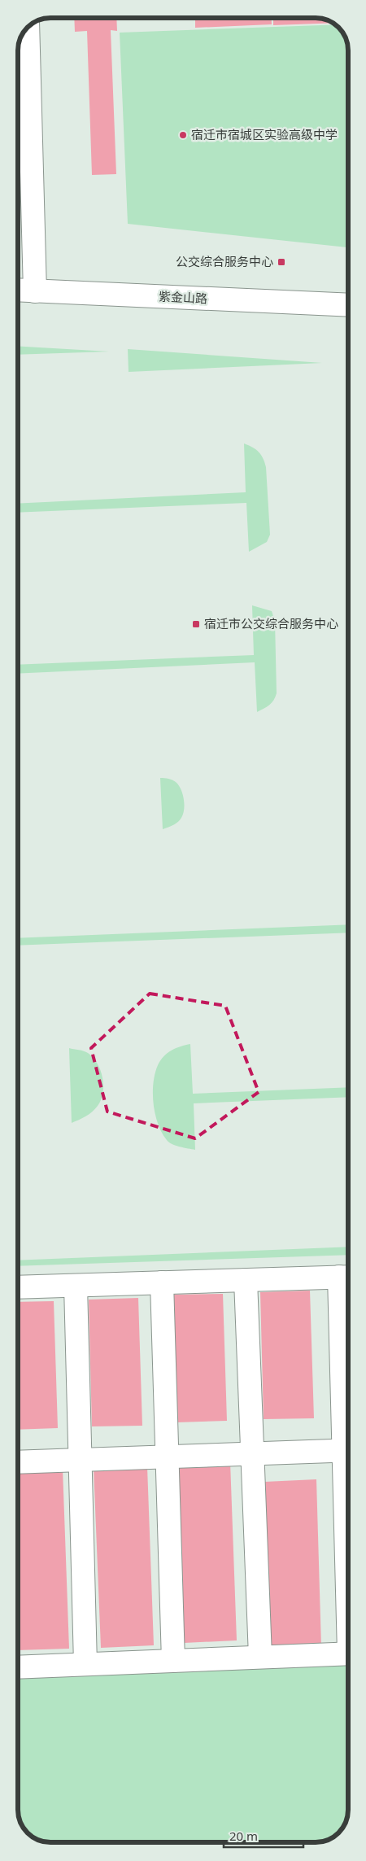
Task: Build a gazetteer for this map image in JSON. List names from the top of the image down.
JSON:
{
  "streets": {
    "street": ["紫金山路"]
  },
  "places": {
    "other": ["宿迁市宿城区实验高级中学"],
    "transit": ["公交综合服务中心", "宿迁市公交综合服务中心"]
  },
  "scale_bar": "20 m"
}
